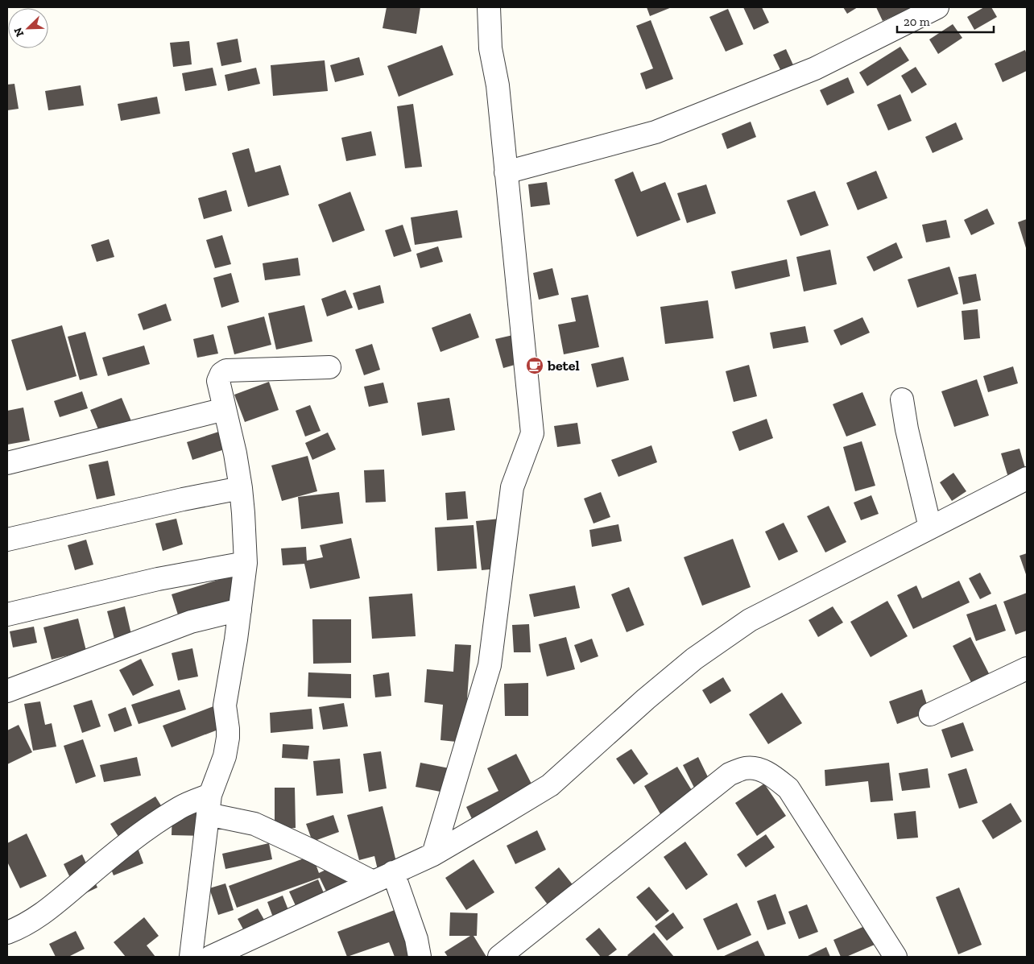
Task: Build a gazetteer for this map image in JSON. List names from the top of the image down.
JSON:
{
  "places": {
    "cafe": ["betel"]
  },
  "scale_bar": "20 m",
  "north": "bottom left"
}
